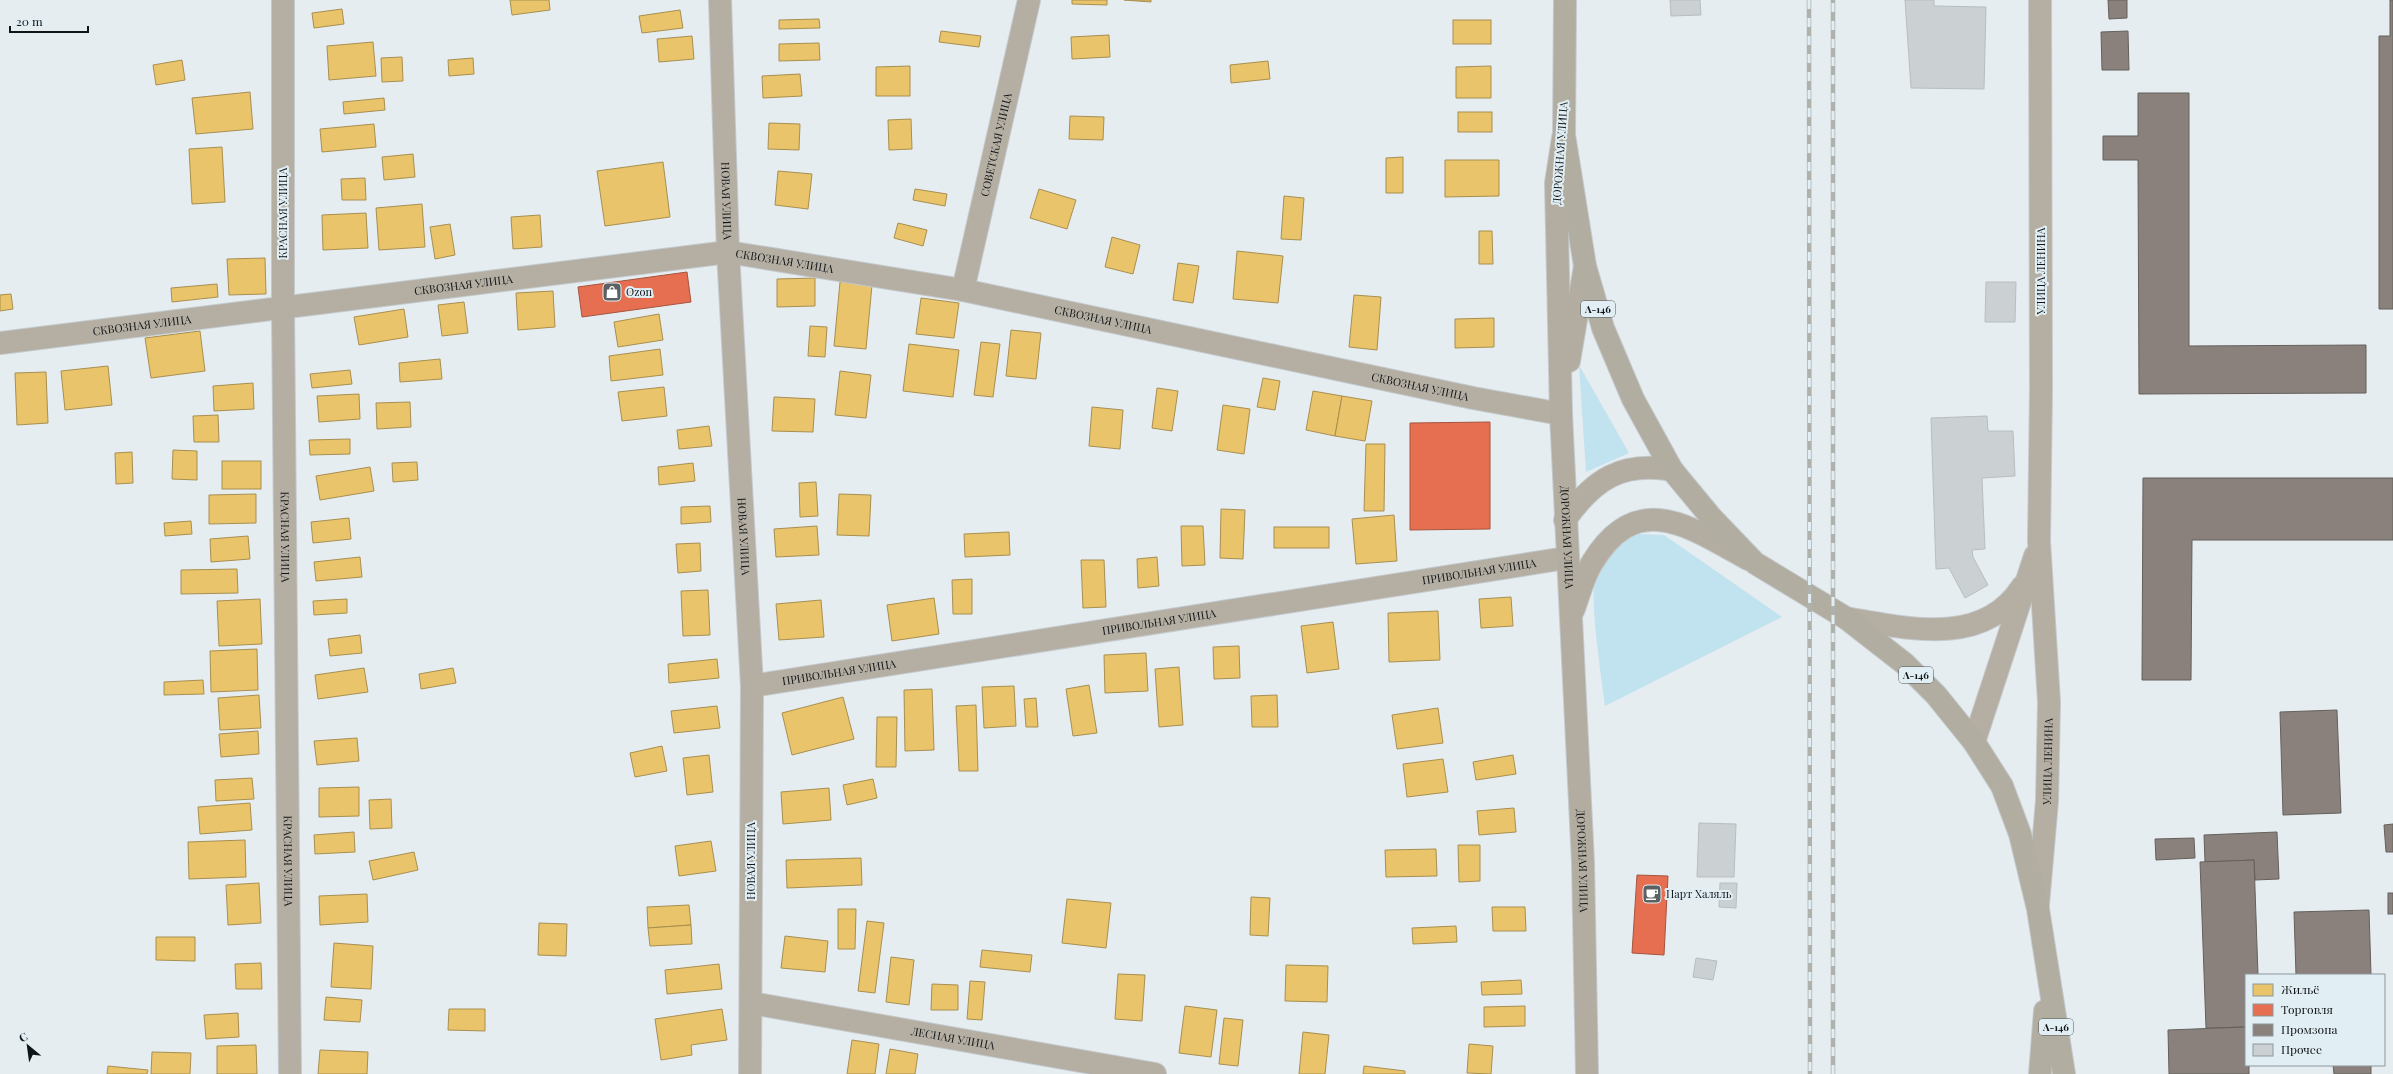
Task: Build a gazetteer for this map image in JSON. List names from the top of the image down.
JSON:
{
  "streets": {
    "main road": ["ДОРОЖНАЯ УЛИЦА", "УЛИЦА ЛЕНИНА", "А-146"],
    "street": [
      "СОВЕТСКАЯ УЛИЦА",
      "НОВАЯ УЛИЦА",
      "КРАСНАЯ УЛИЦА",
      "СКВОЗНАЯ УЛИЦА",
      "ПРИВОЛЬНАЯ УЛИЦА",
      "ЛЕСНАЯ УЛИЦА"
    ]
  },
  "crossings": [
    ["СОВЕТСКАЯ УЛИЦА", "СКВОЗНАЯ УЛИЦА"],
    ["ДОРОЖНАЯ УЛИЦА", "СКВОЗНАЯ УЛИЦА"],
    ["ДОРОЖНАЯ УЛИЦА", "А-146"],
    ["ДОРОЖНАЯ УЛИЦА", "ПРИВОЛЬНАЯ УЛИЦА"],
    ["НОВАЯ УЛИЦА", "СКВОЗНАЯ УЛИЦА"],
    ["НОВАЯ УЛИЦА", "ПРИВОЛЬНАЯ УЛИЦА"],
    ["НОВАЯ УЛИЦА", "ЛЕСНАЯ УЛИЦА"],
    ["КРАСНАЯ УЛИЦА", "СКВОЗНАЯ УЛИЦА"],
    ["УЛИЦА ЛЕНИНА", "А-146"]
  ],
  "places": {
    "shop": ["Ozon"],
    "cafe": ["Нарт Халяль"]
  },
  "legend": [
    "Жильё",
    "Торговля",
    "Промзона",
    "Прочее"
  ],
  "scale_bar": "20 m",
  "north": "top left"
}
